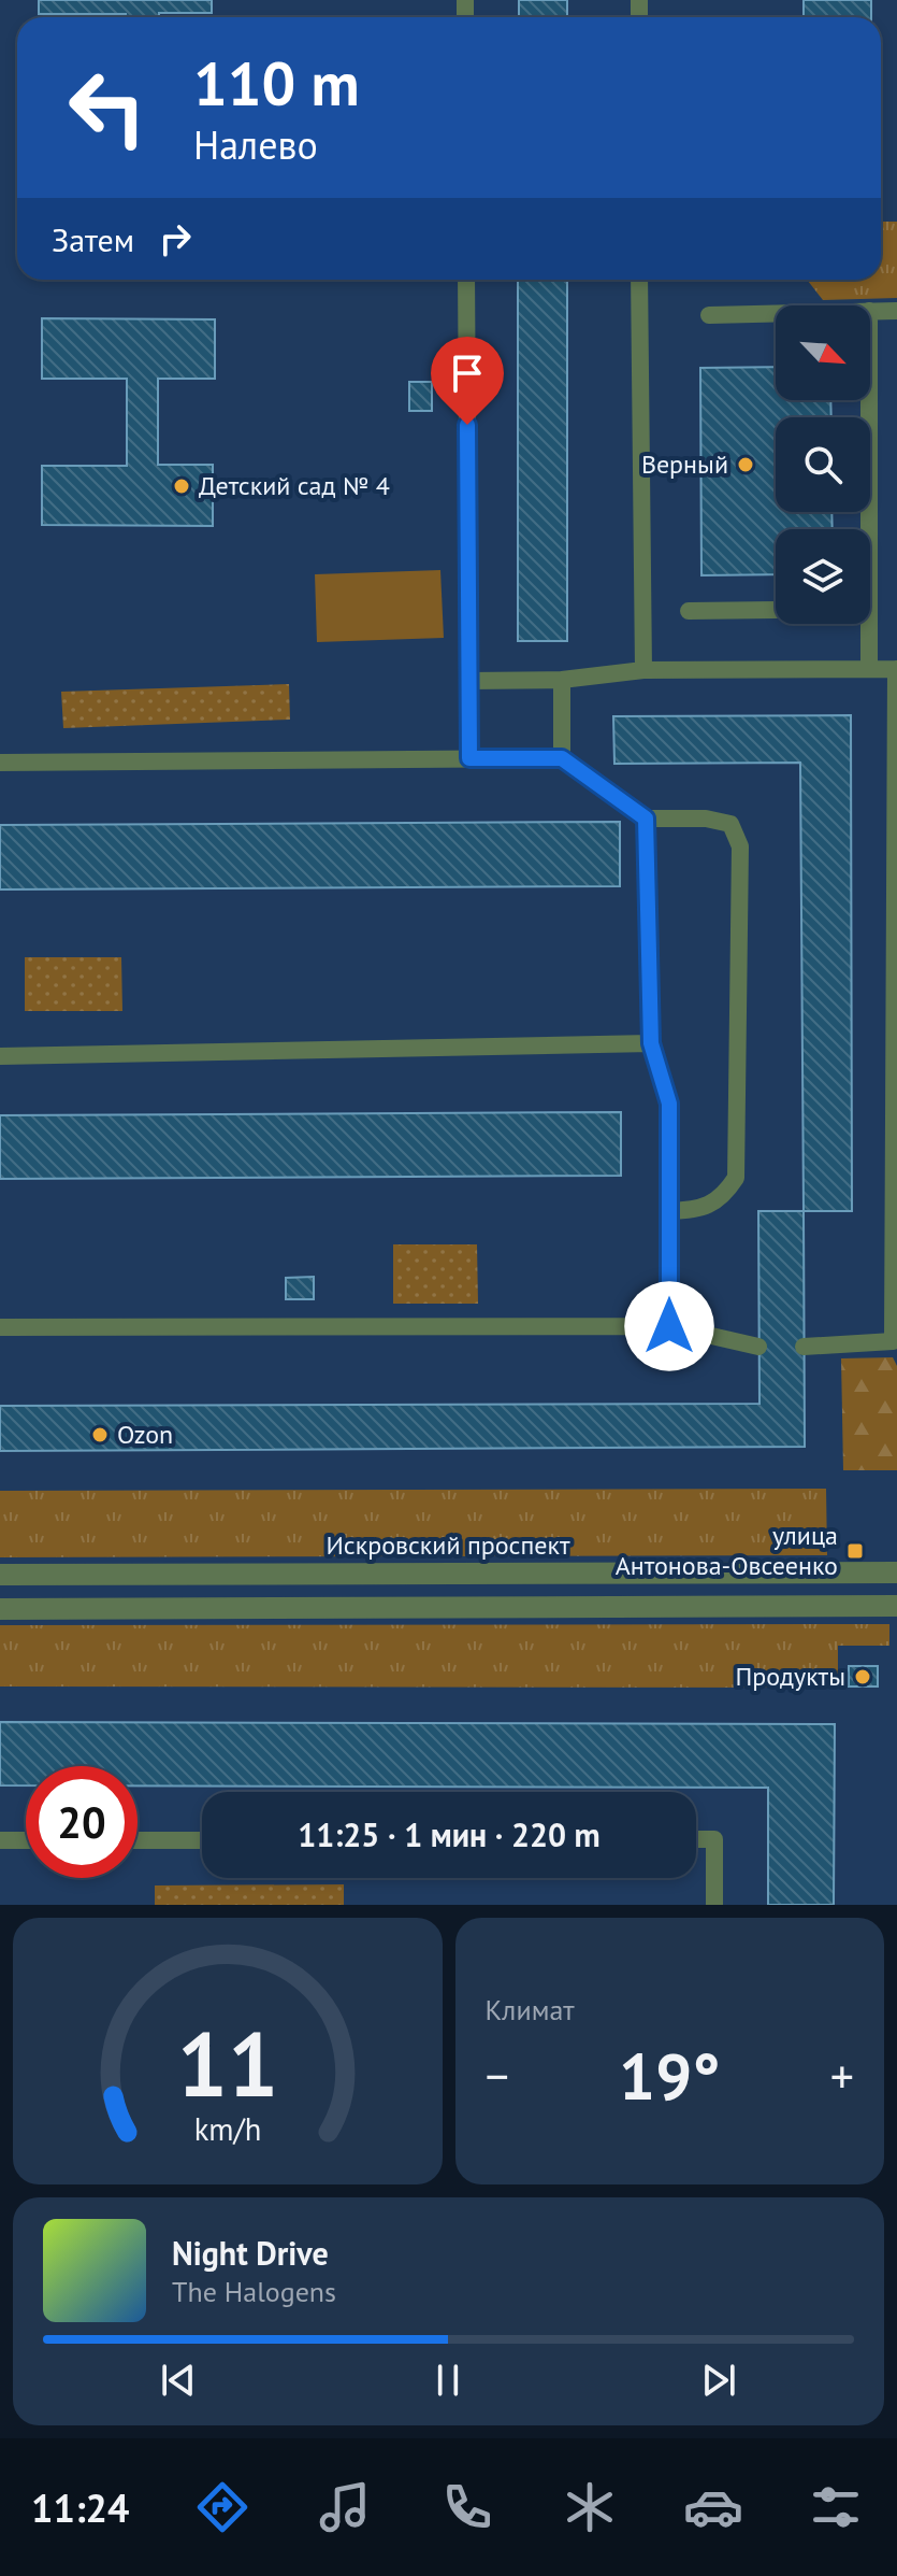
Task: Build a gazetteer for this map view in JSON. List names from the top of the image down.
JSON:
{
  "streets": {
    "street": ["Искровский проспект"]
  },
  "places": {
    "other": [
      "Верный",
      "Детский сад № 4",
      "Ozon",
      "Продукты"
    ],
    "transit": ["улица Антонова-Овсеенко"]
  },
  "north": "bottom right",
  "page": {
    "turn": ["110 m", "Налево"],
    "then": "Затем",
    "limit": "20",
    "trip": "11:25 · 1 мин · 220 m",
    "tile": "Климат",
    "heat": ["−", "19°", "+"],
    "song": ["Night Drive", "The Halogens"],
    "tabs": "11:24",
    "gauge": ["11", "km/h"]
  }
}
